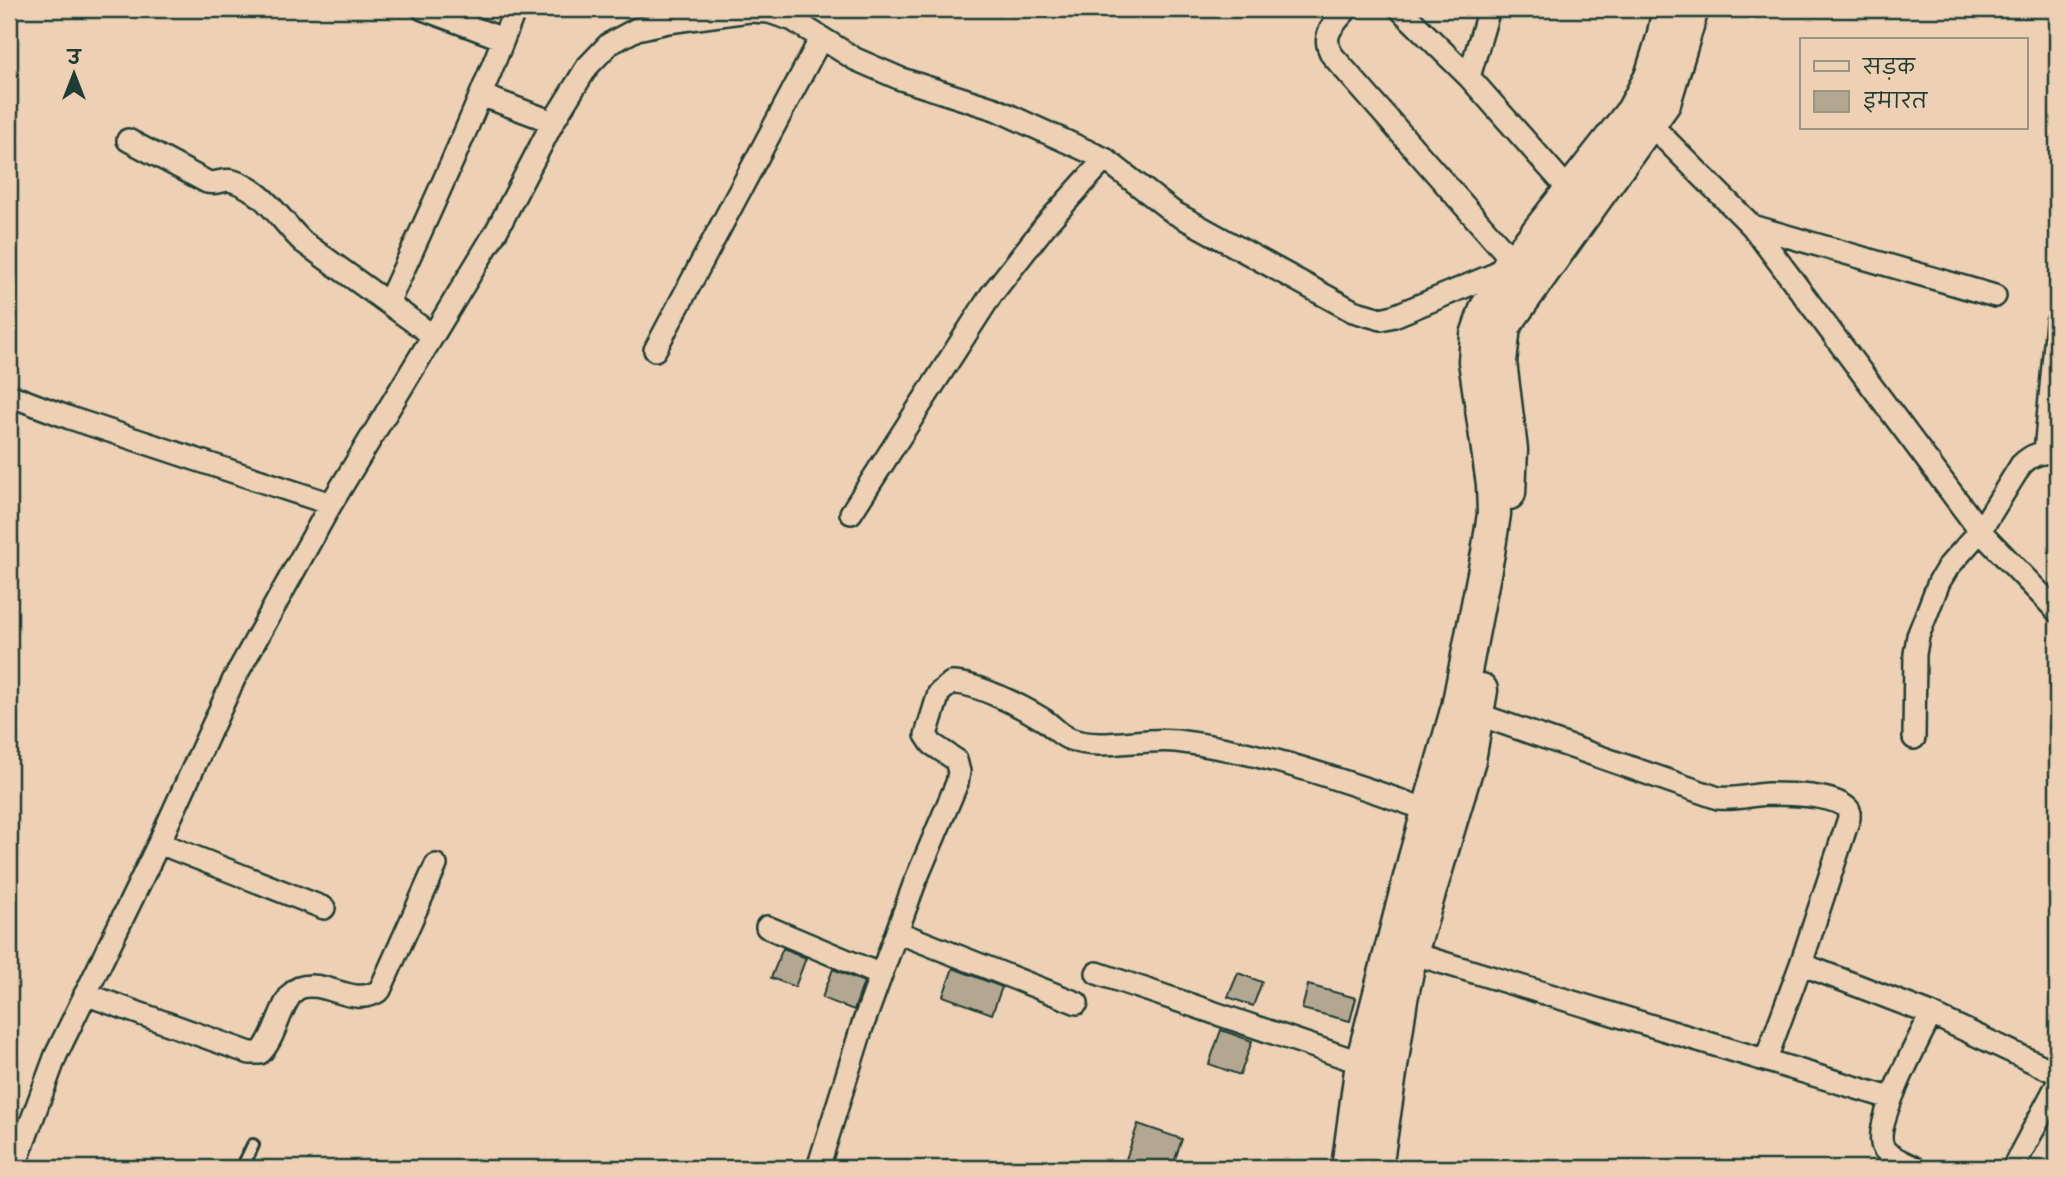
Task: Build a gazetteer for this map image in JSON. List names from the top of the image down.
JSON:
{
  "legend": ["सड़क", "इमारत"],
  "north": "top"
}
